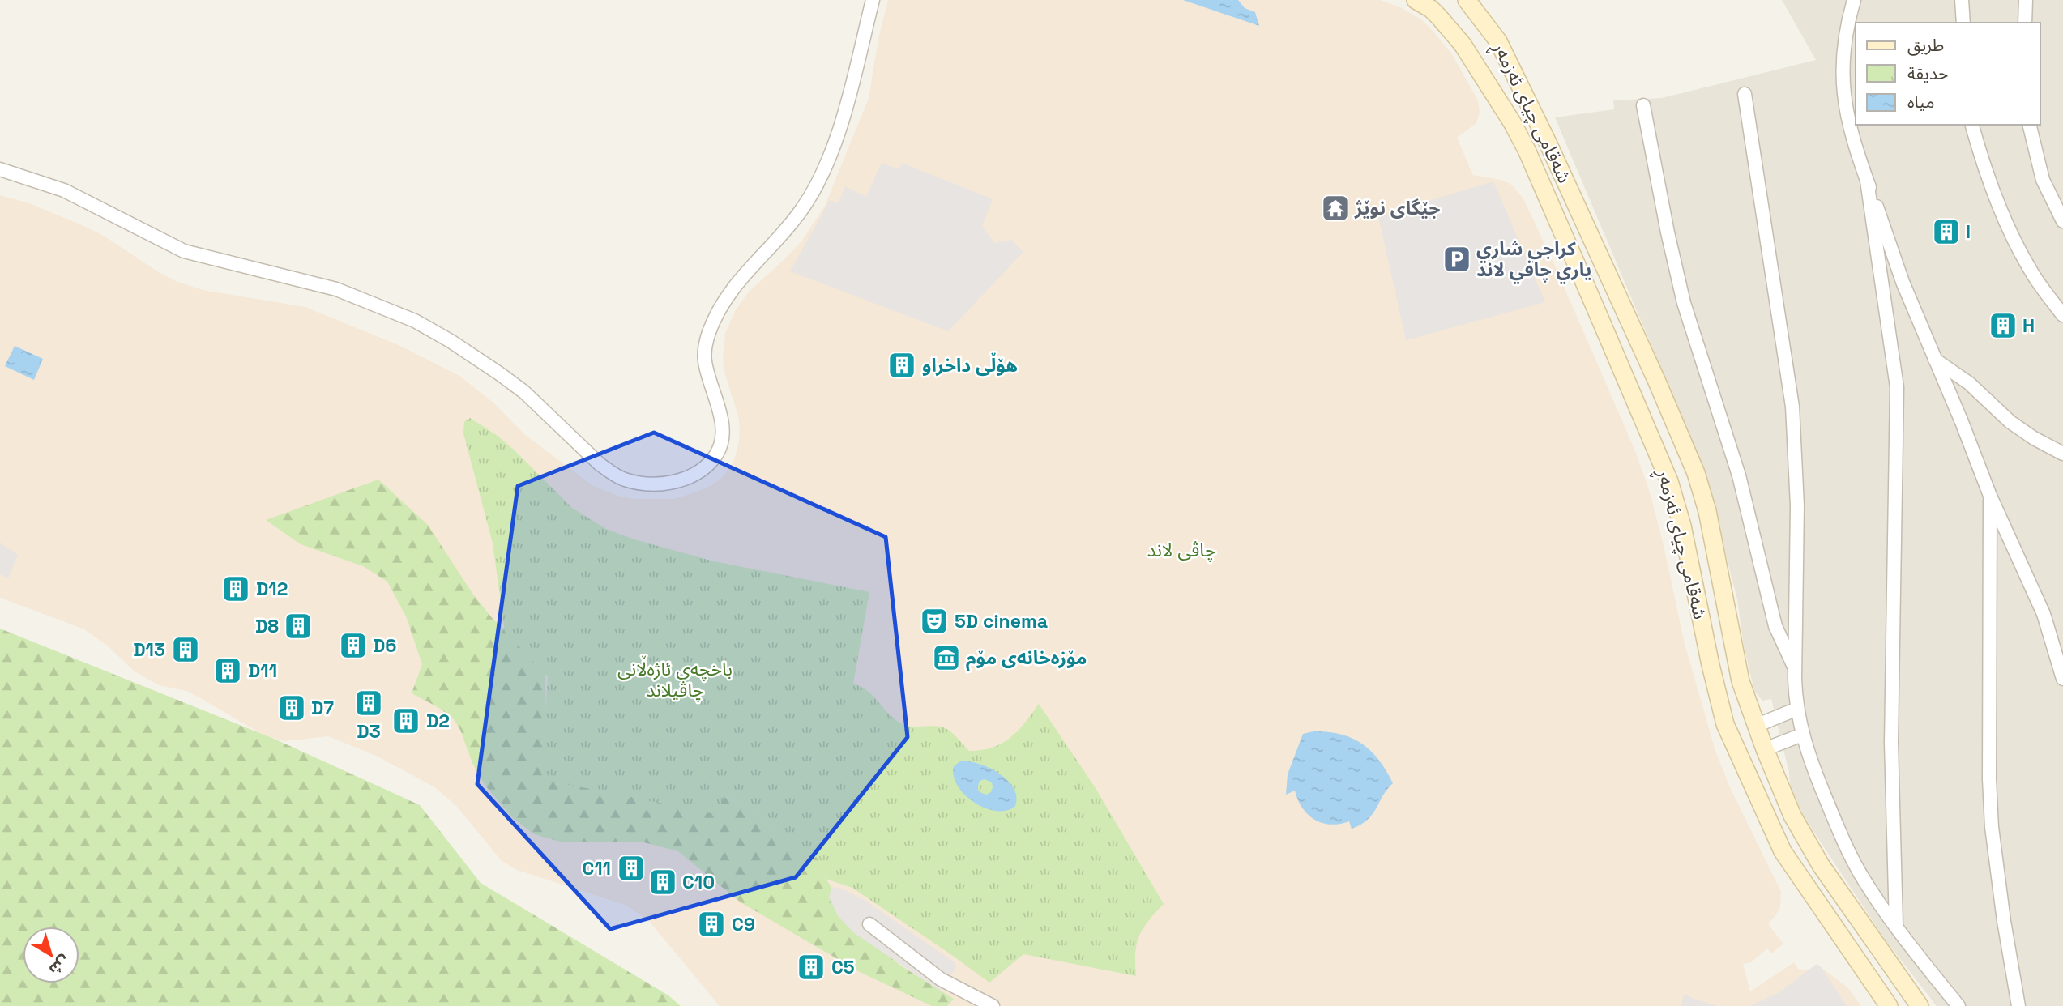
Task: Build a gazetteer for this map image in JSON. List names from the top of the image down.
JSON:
{
  "streets": {
    "main road": ["شەقامی چیای ئەزمەڕ"]
  },
  "parks": ["چاڤی لاند", "باخچەی ئاژەڵانی چاڤیلاند"],
  "places": {
    "temple": ["جێگای نوێژ"],
    "building": [
      "I",
      "H",
      "هۆڵی داخراو",
      "D12",
      "D8",
      "D6",
      "D13",
      "D11",
      "D3",
      "D7",
      "D2",
      "C11",
      "C10",
      "C9",
      "C5"
    ],
    "parking": ["كراجي شاري ياري چافي لاند"],
    "theatre": ["5D cinema"],
    "museum": ["مۆزەخانەی مۆم"]
  },
  "legend": ["طريق", "حديقة", "مياه"],
  "north": "bottom right"
}
